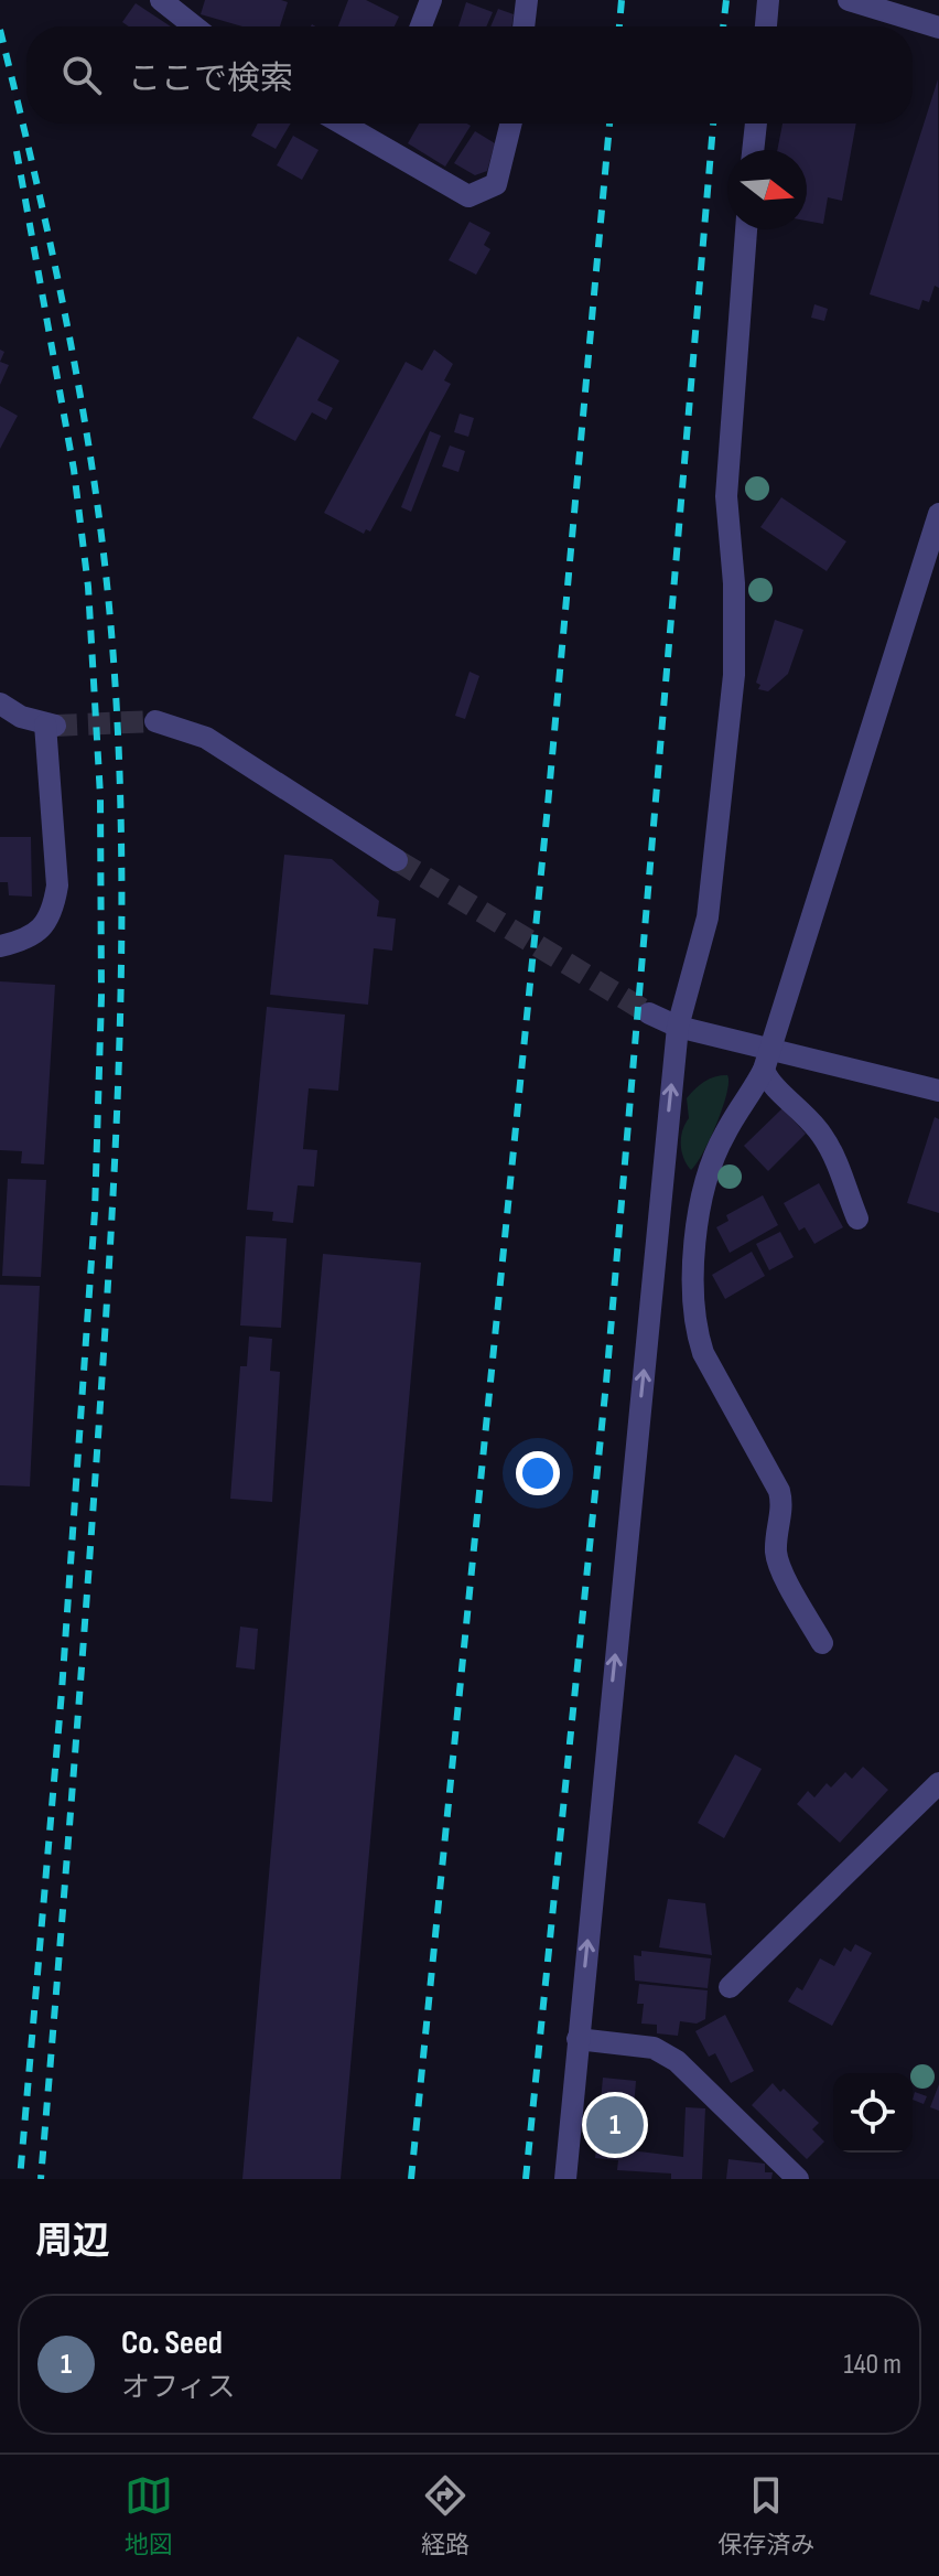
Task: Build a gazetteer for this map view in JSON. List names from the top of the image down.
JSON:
{
  "north": "right",
  "page": {
    "search": "ここで検索",
    "pins": "1",
    "heading": "周辺",
    "list": [
      {
        "mark": "1",
        "name": "Co. Seed",
        "note": "オフィス",
        "value": "140 m"
      }
    ],
    "nav": ["地図", "経路", "保存済み"]
  }
}
